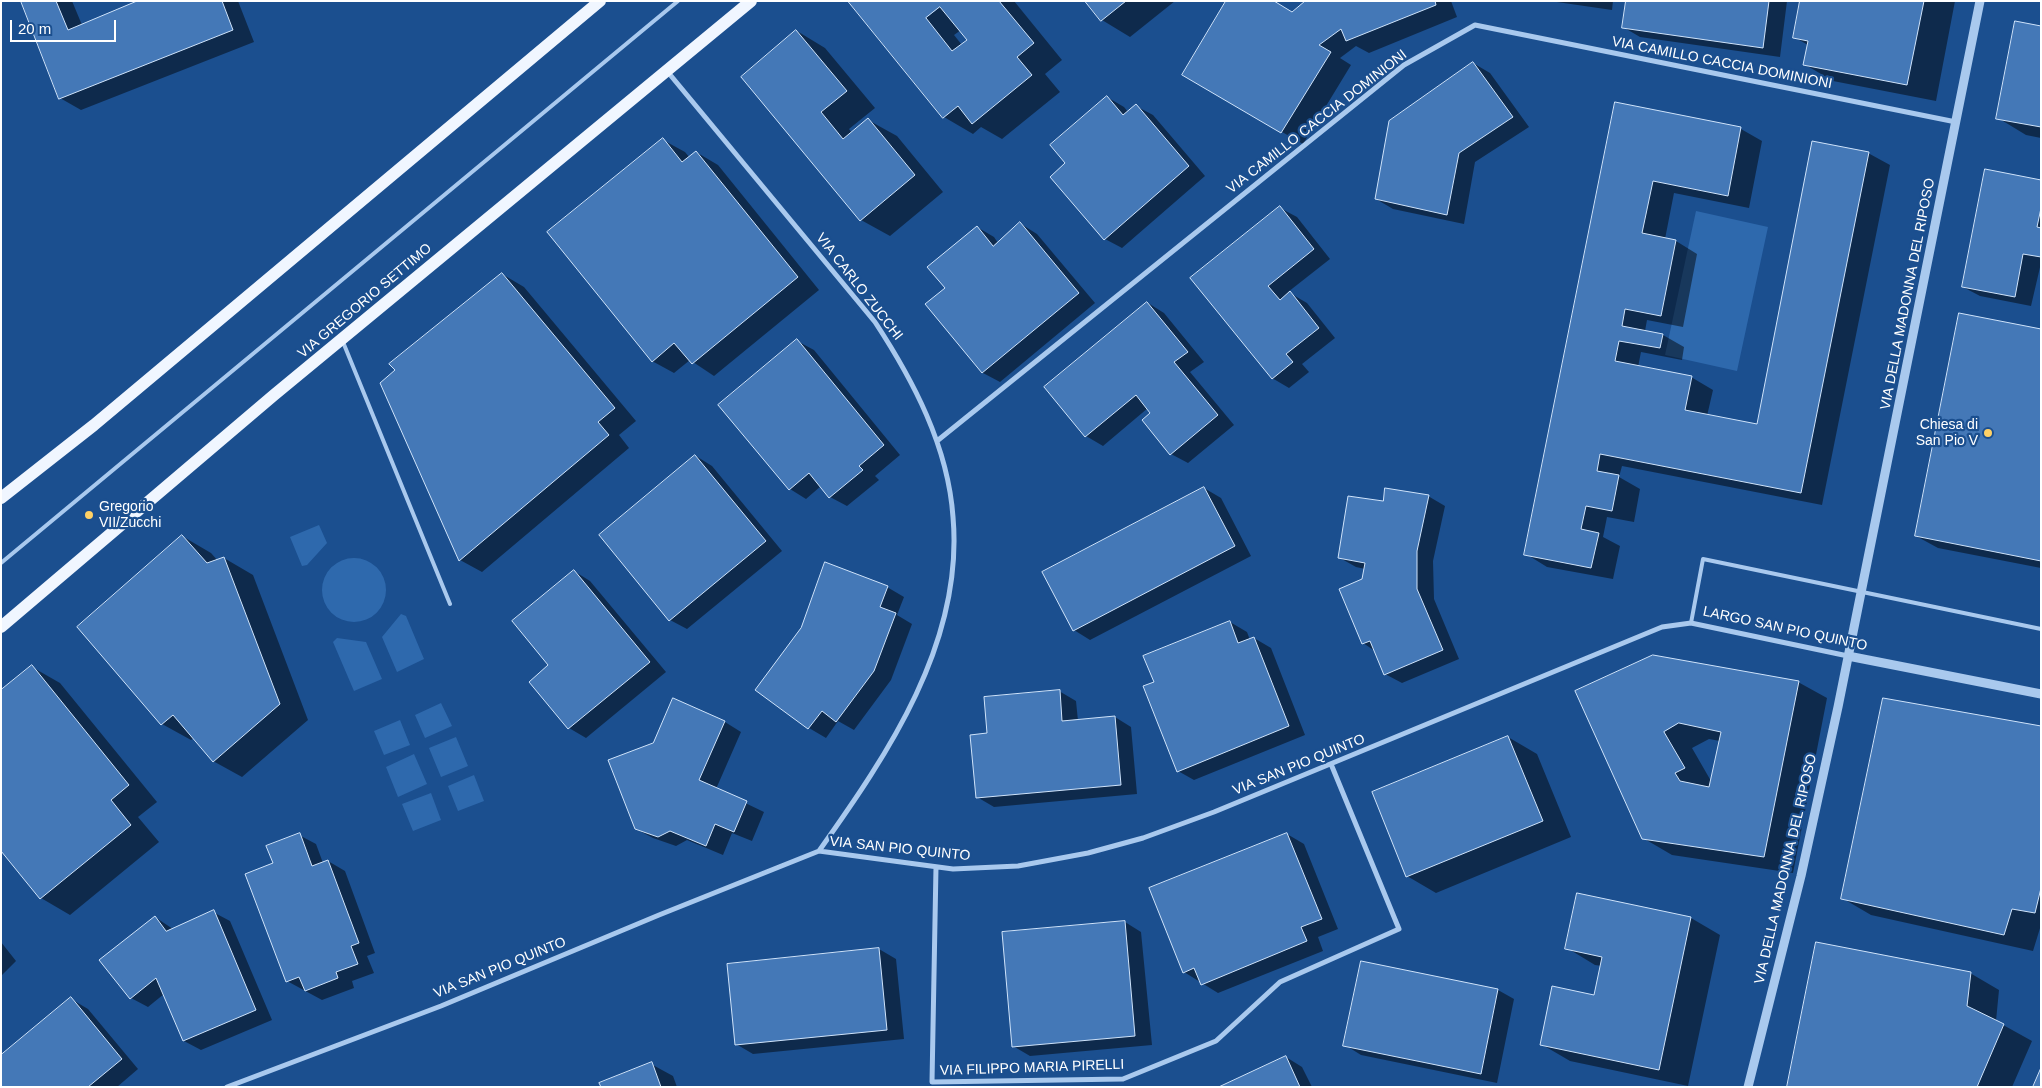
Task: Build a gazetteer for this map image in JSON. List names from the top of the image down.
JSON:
{
  "streets": {
    "main road": ["VIA GREGORIO SETTIMO"],
    "street": [
      "VIA CAMILLO CACCIA DOMINIONI",
      "VIA CARLO ZUCCHI",
      "VIA DELLA MADONNA DEL RIPOSO",
      "LARGO SAN PIO QUINTO",
      "VIA SAN PIO QUINTO",
      "VIA FILIPPO MARIA PIRELLI"
    ]
  },
  "crossings": [
    ["VIA CAMILLO CACCIA DOMINIONI", "VIA CARLO ZUCCHI"],
    ["VIA CAMILLO CACCIA DOMINIONI", "VIA DELLA MADONNA DEL RIPOSO"],
    ["VIA CARLO ZUCCHI", "VIA GREGORIO SETTIMO"],
    ["VIA CARLO ZUCCHI", "VIA SAN PIO QUINTO"],
    ["VIA DELLA MADONNA DEL RIPOSO", "LARGO SAN PIO QUINTO"],
    ["LARGO SAN PIO QUINTO", "VIA SAN PIO QUINTO"],
    ["VIA SAN PIO QUINTO", "VIA FILIPPO MARIA PIRELLI"]
  ],
  "places": ["Chiesa di San Pio V", "Gregorio VII/Zucchi"],
  "scale_bar": "20 m"
}
